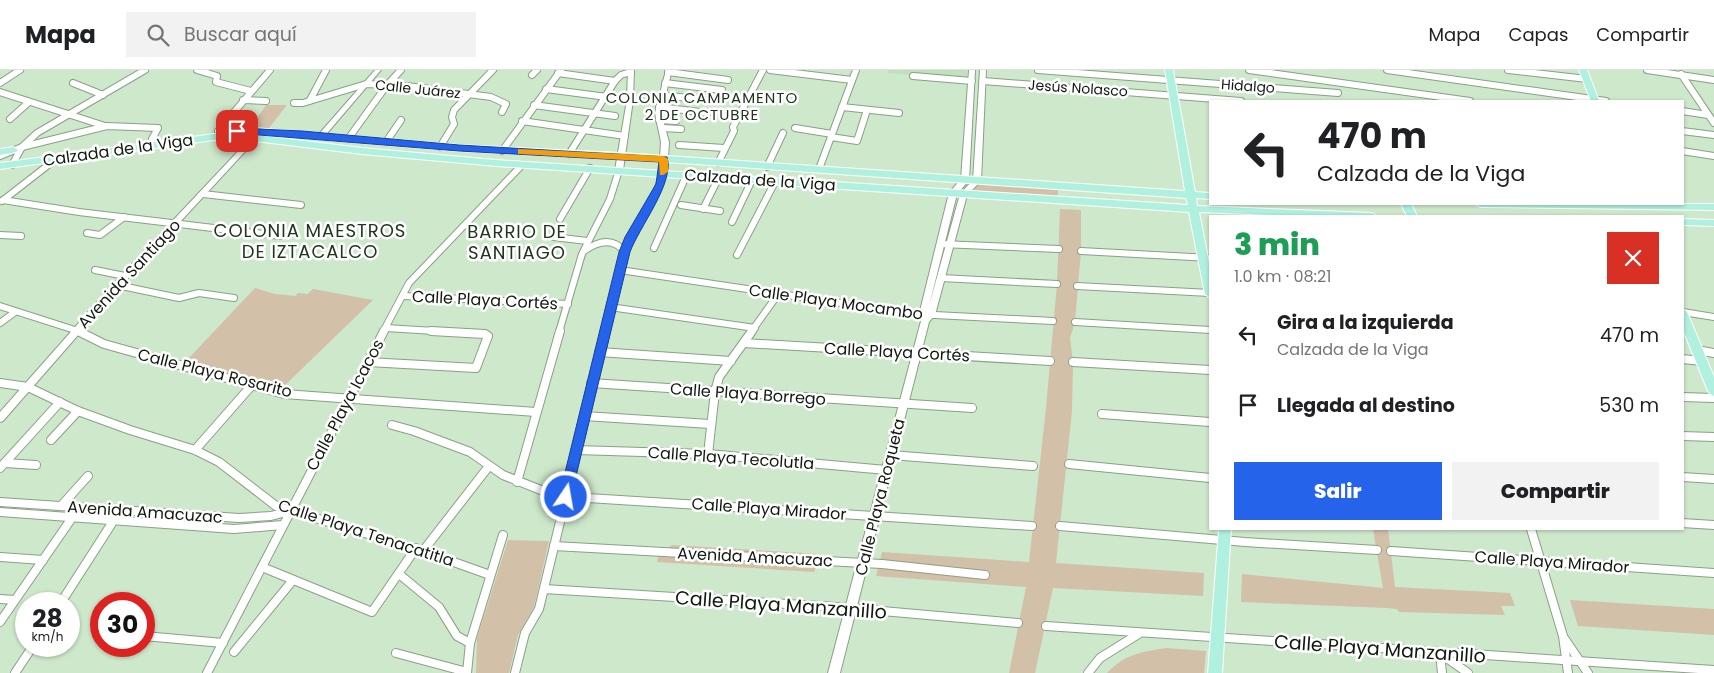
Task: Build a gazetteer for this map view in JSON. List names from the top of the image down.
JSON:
{
  "streets": {
    "main road": ["Calzada de la Viga"],
    "street": [
      "Hidalgo",
      "Jesús Nolasco",
      "Calle Juárez",
      "Avenida Santiago",
      "Calle Playa Cortés",
      "Calle Playa Mocambo",
      "Calle Playa Rosarito",
      "Calle Playa Borrego",
      "Calle Playa Icacos",
      "Calle Playa Tecolutla",
      "Calle Playa Roqueta",
      "Calle Playa Mirador",
      "Avenida Amacuzac",
      "Calle Playa Tenacatitla",
      "Calle Playa Manzanillo"
    ]
  },
  "crossings": [
    ["Calzada de la Viga", "Avenida Santiago"],
    ["Calzada de la Viga", "Calle Playa Icacos"],
    ["Calzada de la Viga", "Calle Playa Roqueta"],
    ["Avenida Santiago", "Calle Playa Rosarito"],
    ["Avenida Santiago", "Calle Playa Tenacatitla"],
    ["Calle Playa Cortés", "Calle Playa Icacos"],
    ["Calle Playa Cortés", "Calle Playa Roqueta"],
    ["Calle Playa Mocambo", "Calle Playa Roqueta"],
    ["Calle Playa Rosarito", "Calle Playa Icacos"],
    ["Calle Playa Borrego", "Calle Playa Roqueta"],
    ["Calle Playa Icacos", "Avenida Amacuzac"],
    ["Calle Playa Icacos", "Calle Playa Tenacatitla"],
    ["Calle Playa Tecolutla", "Calle Playa Roqueta"],
    ["Calle Playa Roqueta", "Calle Playa Mirador"],
    ["Calle Playa Roqueta", "Avenida Amacuzac"],
    ["Calle Playa Roqueta", "Calle Playa Manzanillo"],
    ["Avenida Amacuzac", "Calle Playa Tenacatitla"]
  ],
  "districts": ["COLONIA CAMPAMENTO 2 DE OCTUBRE", "COLONIA MAESTROS DE IZTACALCO", "BARRIO DE SANTIAGO"],
  "page": {
    "header": "Mapa",
    "search": "Buscar aquí",
    "nav": ["Mapa", "Capas", "Compartir"],
    "turn": ["470 m", "Calzada de la Viga"],
    "heading": ["3 min", "1.0 km · 08:21"],
    "list": [
      {
        "name": "Gira a la izquierda",
        "note": "Calzada de la Viga",
        "value": "470 m"
      },
      {
        "name": "Llegada al destino",
        "value": "530 m"
      }
    ],
    "buttons": ["Salir", "Compartir"],
    "speed": "28 km/h",
    "limit": "30"
  }
}
